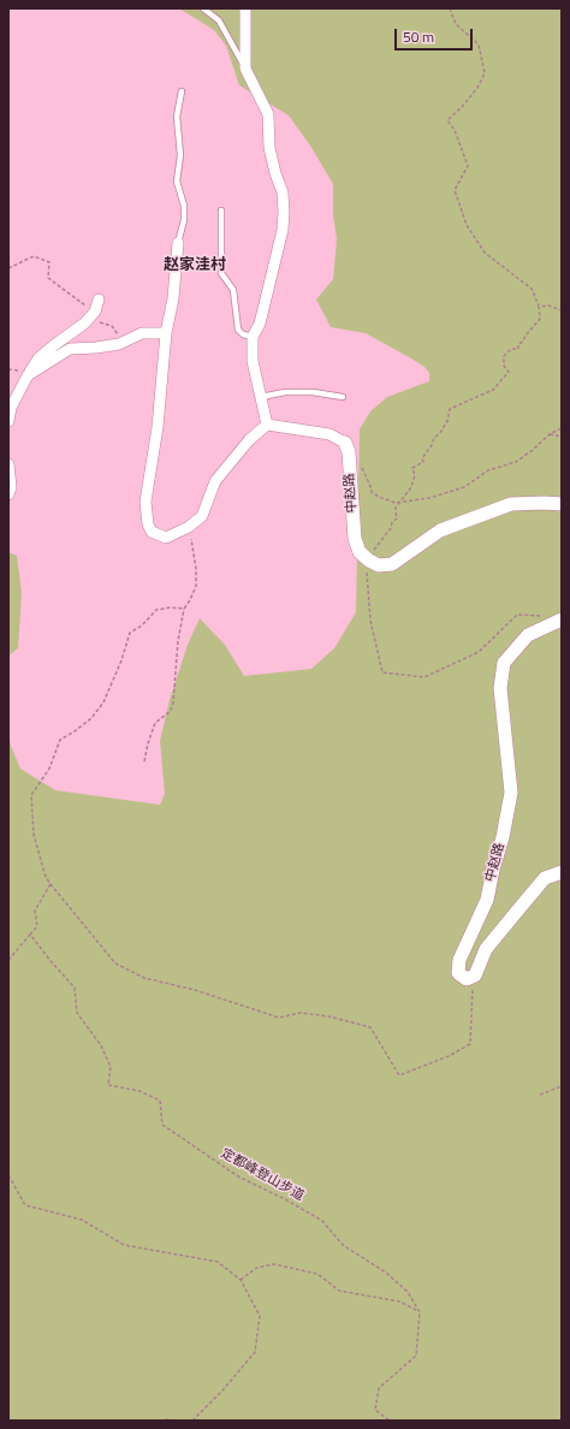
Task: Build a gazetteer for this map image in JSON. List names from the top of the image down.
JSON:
{
  "streets": {
    "street": ["中赵路"],
    "path": ["定都峰登山步道"]
  },
  "districts": ["赵家洼村"],
  "scale_bar": "50 m"
}
